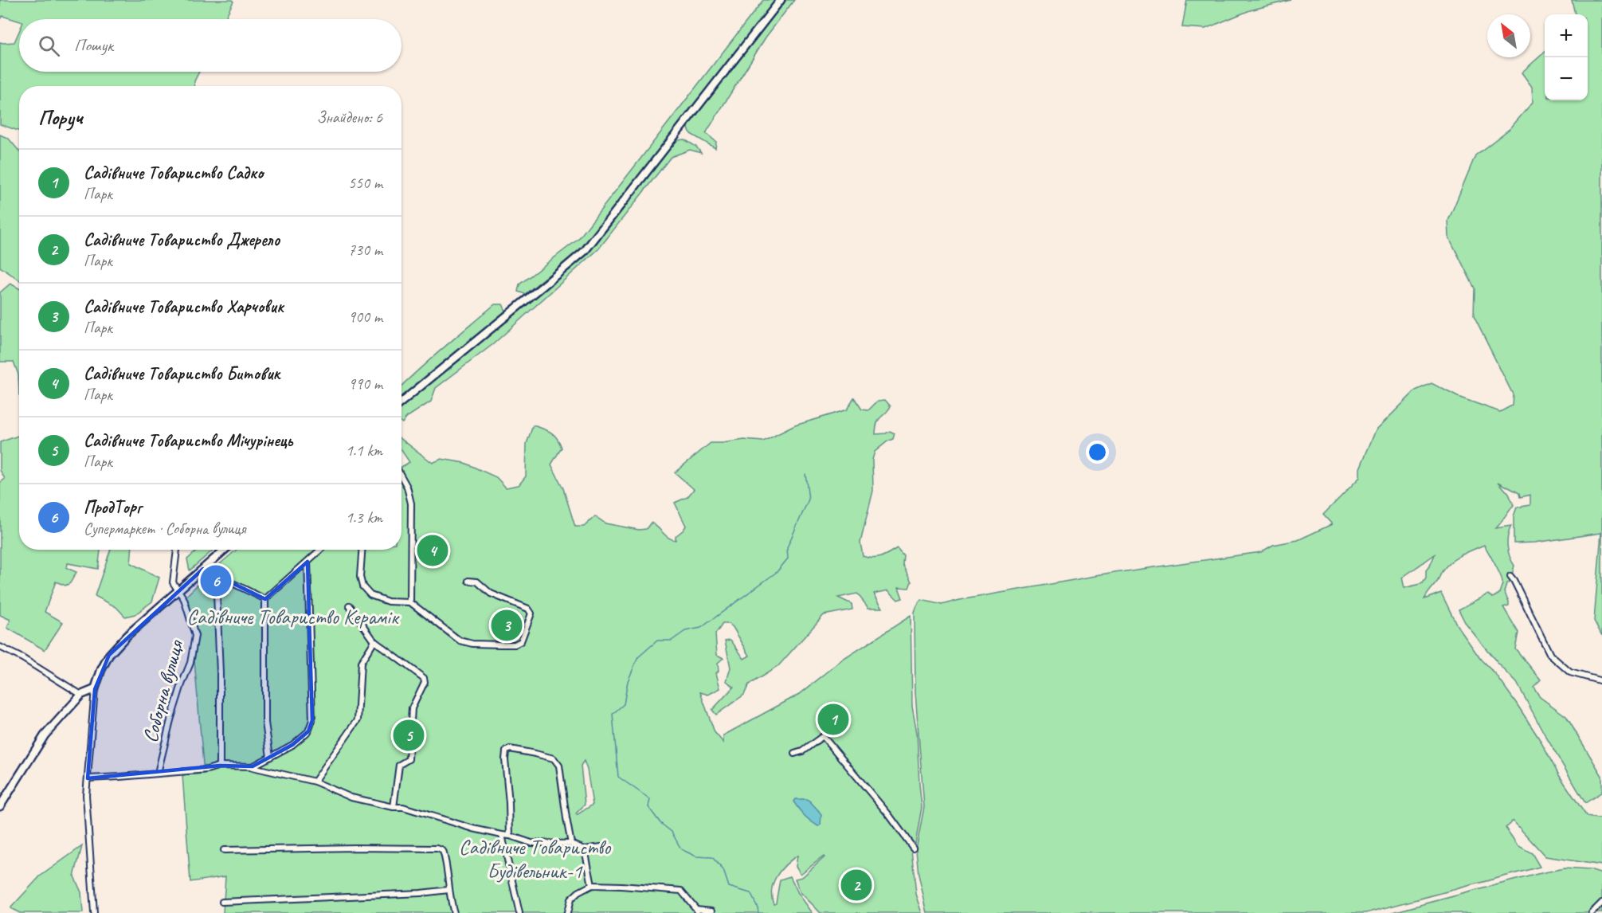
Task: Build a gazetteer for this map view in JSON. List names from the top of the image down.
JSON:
{
  "streets": {
    "main road": ["Соборна вулиця"]
  },
  "parks": ["Садівниче Товариство Керамік", "Садівниче Товариство Будівельник-1"],
  "north": "top left",
  "page": {
    "map_buttons": ["+", "−"],
    "search": "Пошук",
    "heading": ["Поруч", "Знайдено: 6"],
    "list": [
      {
        "mark": "1",
        "name": "Садівниче Товариство Садко",
        "note": "Парк",
        "value": "550 m"
      },
      {
        "mark": "2",
        "name": "Садівниче Товариство Джерело",
        "note": "Парк",
        "value": "730 m"
      },
      {
        "mark": "3",
        "name": "Садівниче Товариство Харчовик",
        "note": "Парк",
        "value": "900 m"
      },
      {
        "mark": "4",
        "name": "Садівниче Товариство Битовик",
        "note": "Парк",
        "value": "990 m"
      },
      {
        "mark": "5",
        "name": "Садівниче Товариство Мічурінець",
        "note": "Парк",
        "value": "1.1 km"
      },
      {
        "mark": "6",
        "name": "ПродТорг",
        "note": "Супермаркет · Соборна вулиця",
        "value": "1.3 km"
      }
    ],
    "pins": [
      "4",
      "6",
      "3",
      "1",
      "5",
      "2"
    ]
  }
}
